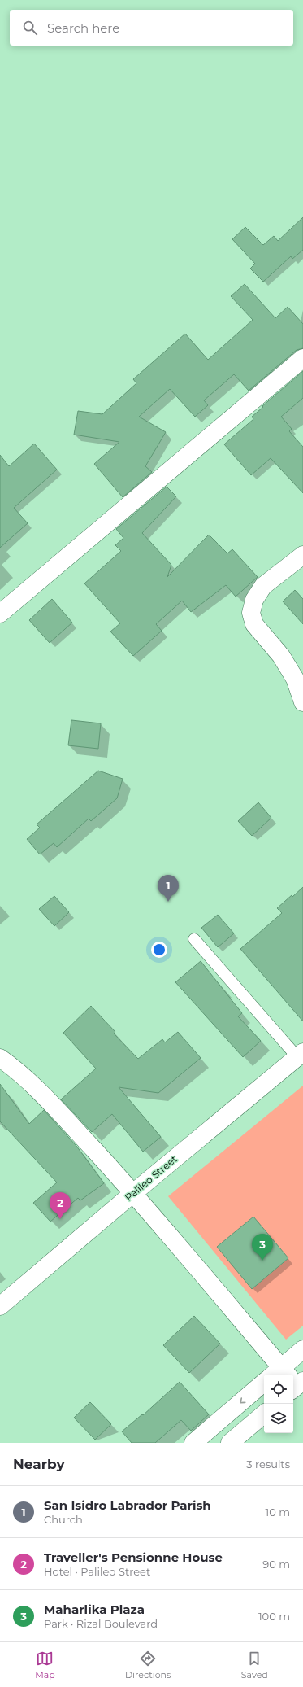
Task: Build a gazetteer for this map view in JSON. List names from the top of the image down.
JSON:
{
  "streets": {
    "street": ["Palileo Street"]
  },
  "page": {
    "search": "Search here",
    "pins": ["1", "2", "3"],
    "heading": ["Nearby", "3 results"],
    "list": [
      {
        "mark": "1",
        "name": "San Isidro Labrador Parish",
        "note": "Church",
        "value": "10 m"
      },
      {
        "mark": "2",
        "name": "Traveller's Pensionne House",
        "note": "Hotel · Palileo Street",
        "value": "90 m"
      },
      {
        "mark": "3",
        "name": "Maharlika Plaza",
        "note": "Park · Rizal Boulevard",
        "value": "100 m"
      }
    ],
    "nav": ["Map", "Directions", "Saved"]
  }
}
